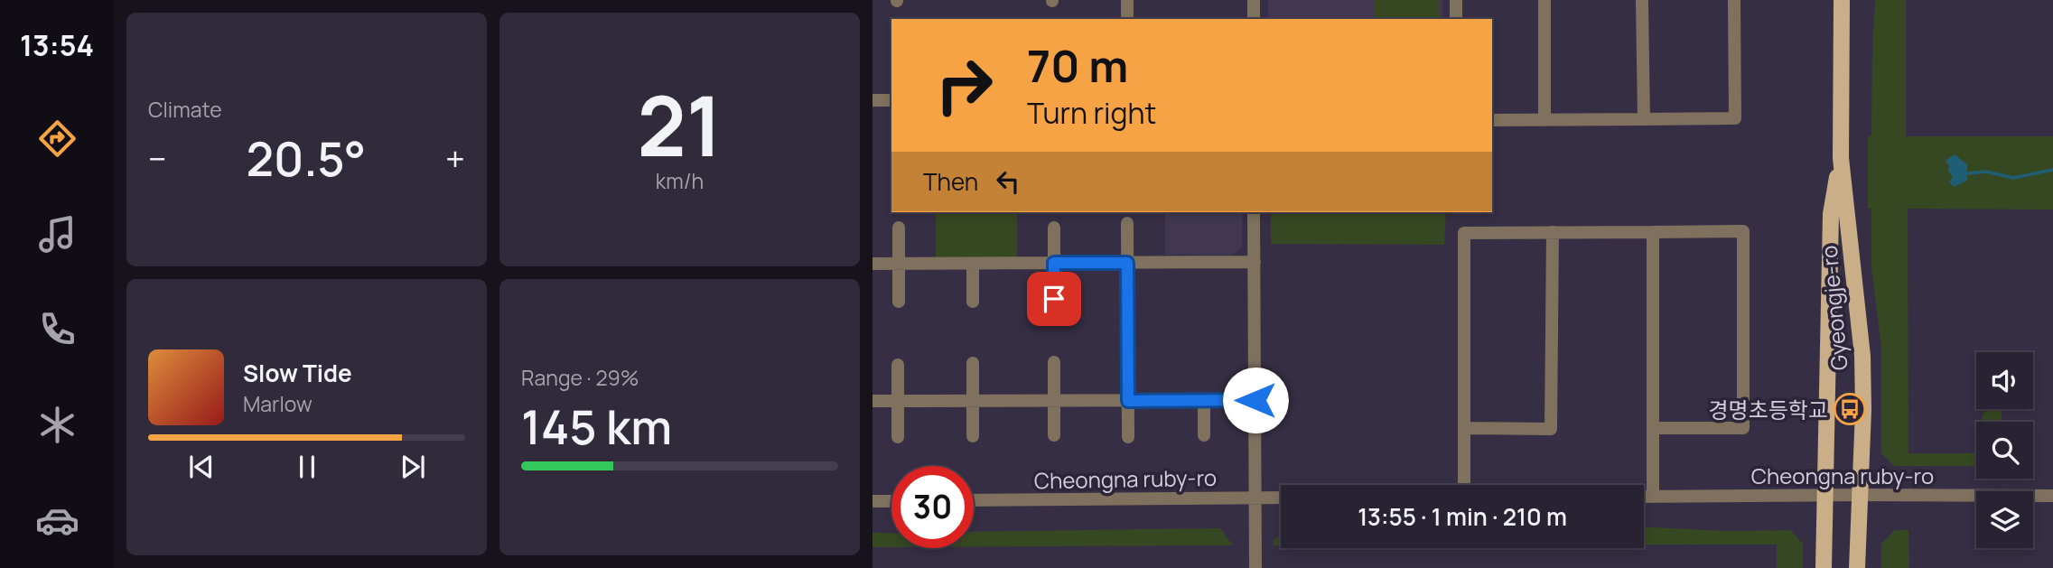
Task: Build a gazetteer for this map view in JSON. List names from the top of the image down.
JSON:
{
  "streets": {
    "main road": ["Gyeongje-ro"],
    "street": ["Cheongna ruby-ro"]
  },
  "crossings": [
    ["Gyeongje-ro", "Cheongna ruby-ro"]
  ],
  "places": {
    "bus stop": ["경명초등학교"]
  },
  "page": {
    "tabs": "13:54",
    "tile": [
      "Climate",
      ["21", "km/h"],
      ["Range · 29%", "145 km"]
    ],
    "turn": ["70 m", "Turn right"],
    "heat": ["−", "20.5°", "+"],
    "then": "Then",
    "song": ["Slow Tide", "Marlow"],
    "limit": "30",
    "trip": "13:55 · 1 min · 210 m"
  }
}
